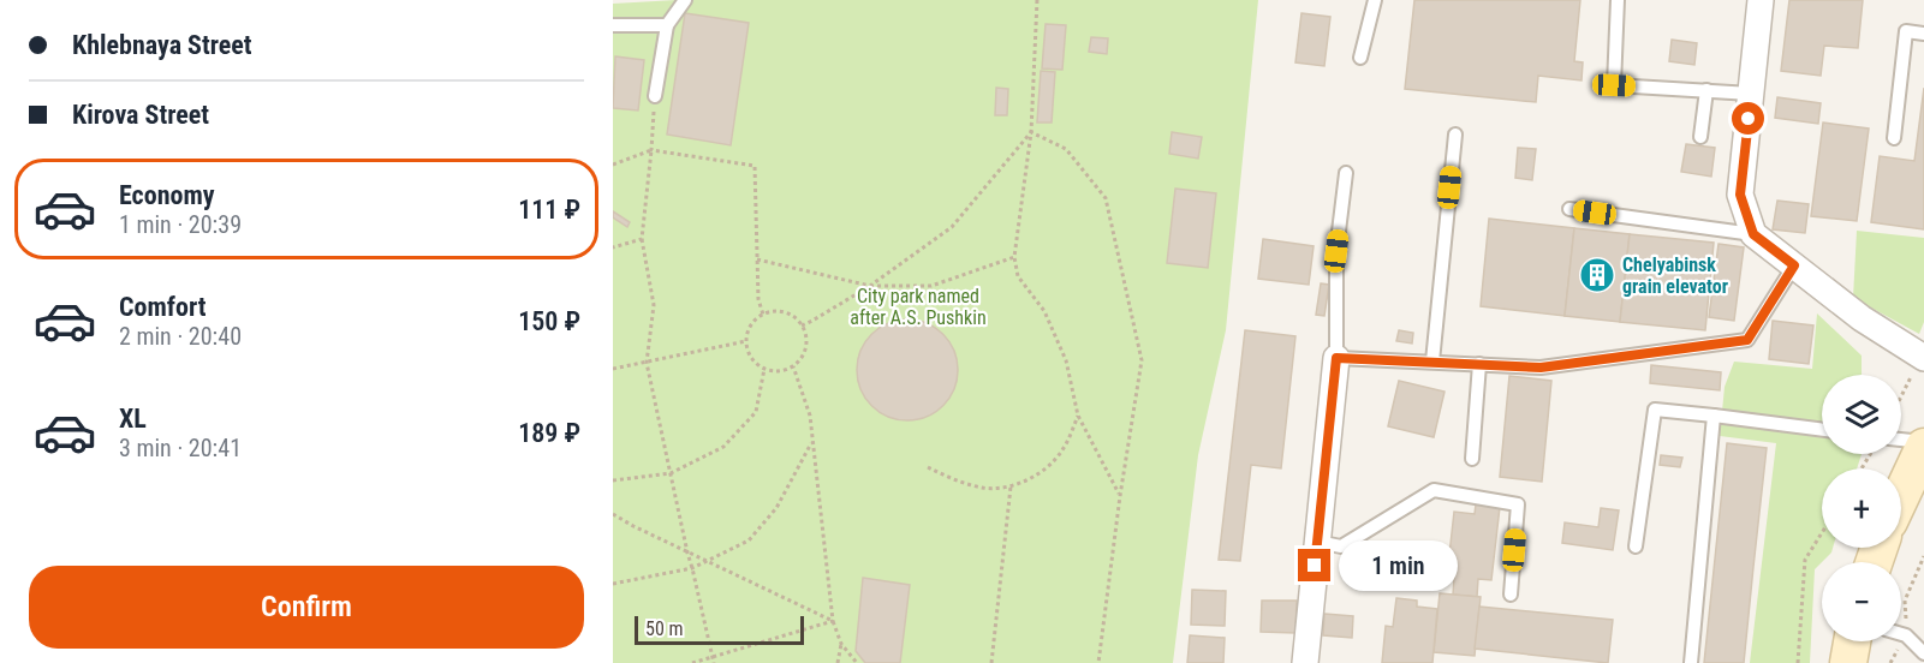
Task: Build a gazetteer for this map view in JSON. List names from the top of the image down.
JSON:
{
  "parks": ["City park named after A.S. Pushkin"],
  "places": {
    "building": ["Chelyabinsk grain elevator"]
  },
  "scale_bar": "50 m",
  "page": {
    "banner": ["Khlebnaya Street", "Kirova Street"],
    "list": [
      {
        "name": "Economy",
        "note": "1 min · 20:39",
        "value": "111 ₽"
      },
      {
        "name": "Comfort",
        "note": "2 min · 20:40",
        "value": "150 ₽"
      },
      {
        "name": "XL",
        "note": "3 min · 20:41",
        "value": "189 ₽"
      }
    ],
    "map_buttons": ["+", "−"],
    "bubble": "1 min",
    "buttons": "Confirm",
    "scale": "50 m"
  }
}
